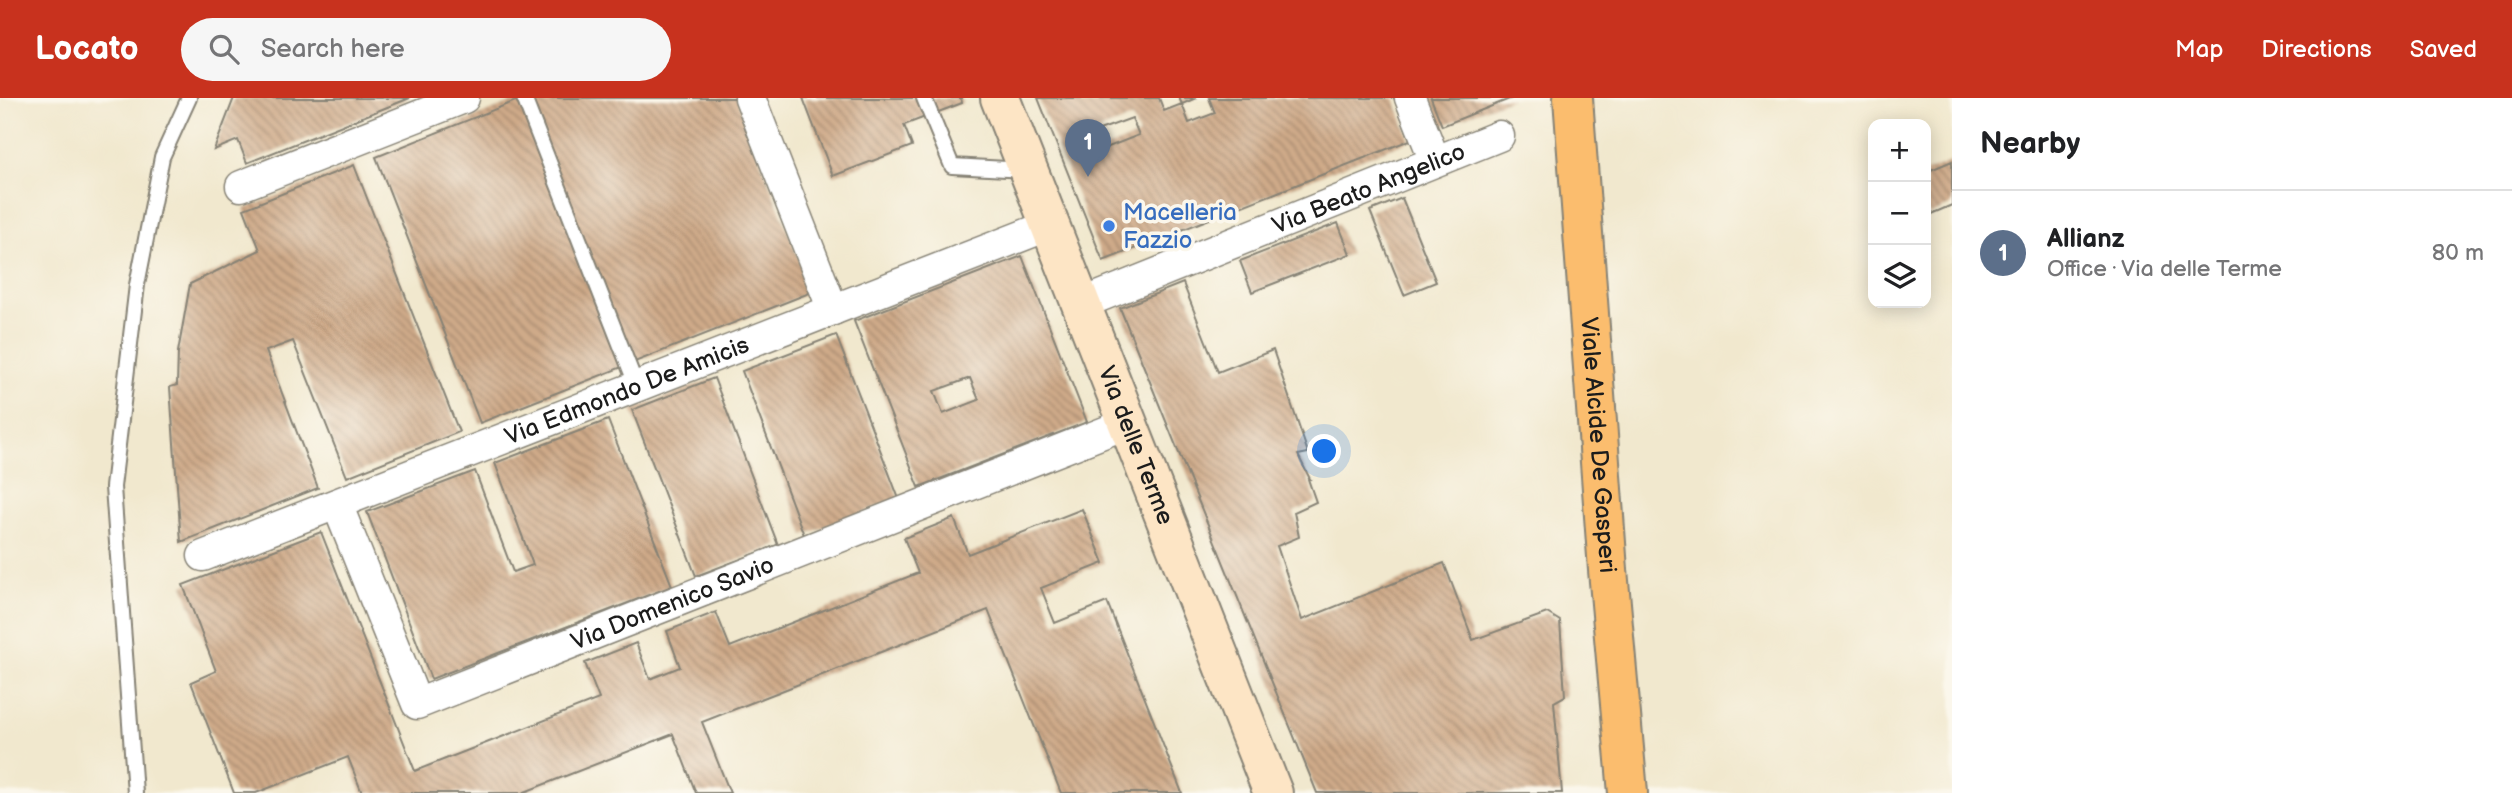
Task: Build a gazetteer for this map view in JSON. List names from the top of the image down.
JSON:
{
  "streets": {
    "main road": ["Viale Alcide De Gasperi"],
    "street": [
      "Via Beato Angelico",
      "Via Edmondo De Amicis",
      "Via delle Terme",
      "Via Domenico Savio"
    ]
  },
  "crossings": [
    ["Via Beato Angelico", "Via delle Terme"],
    ["Via Edmondo De Amicis", "Via delle Terme"],
    ["Via Edmondo De Amicis", "Via Domenico Savio"],
    ["Via delle Terme", "Via Domenico Savio"]
  ],
  "places": ["Macelleria Fazzio"],
  "page": {
    "header": "Locato",
    "search": "Search here",
    "nav": ["Map", "Directions", "Saved"],
    "heading": "Nearby",
    "map_buttons": ["+", "−"],
    "pins": "1",
    "list": [
      {
        "mark": "1",
        "name": "Allianz",
        "note": "Office · Via delle Terme",
        "value": "80 m"
      }
    ]
  }
}
